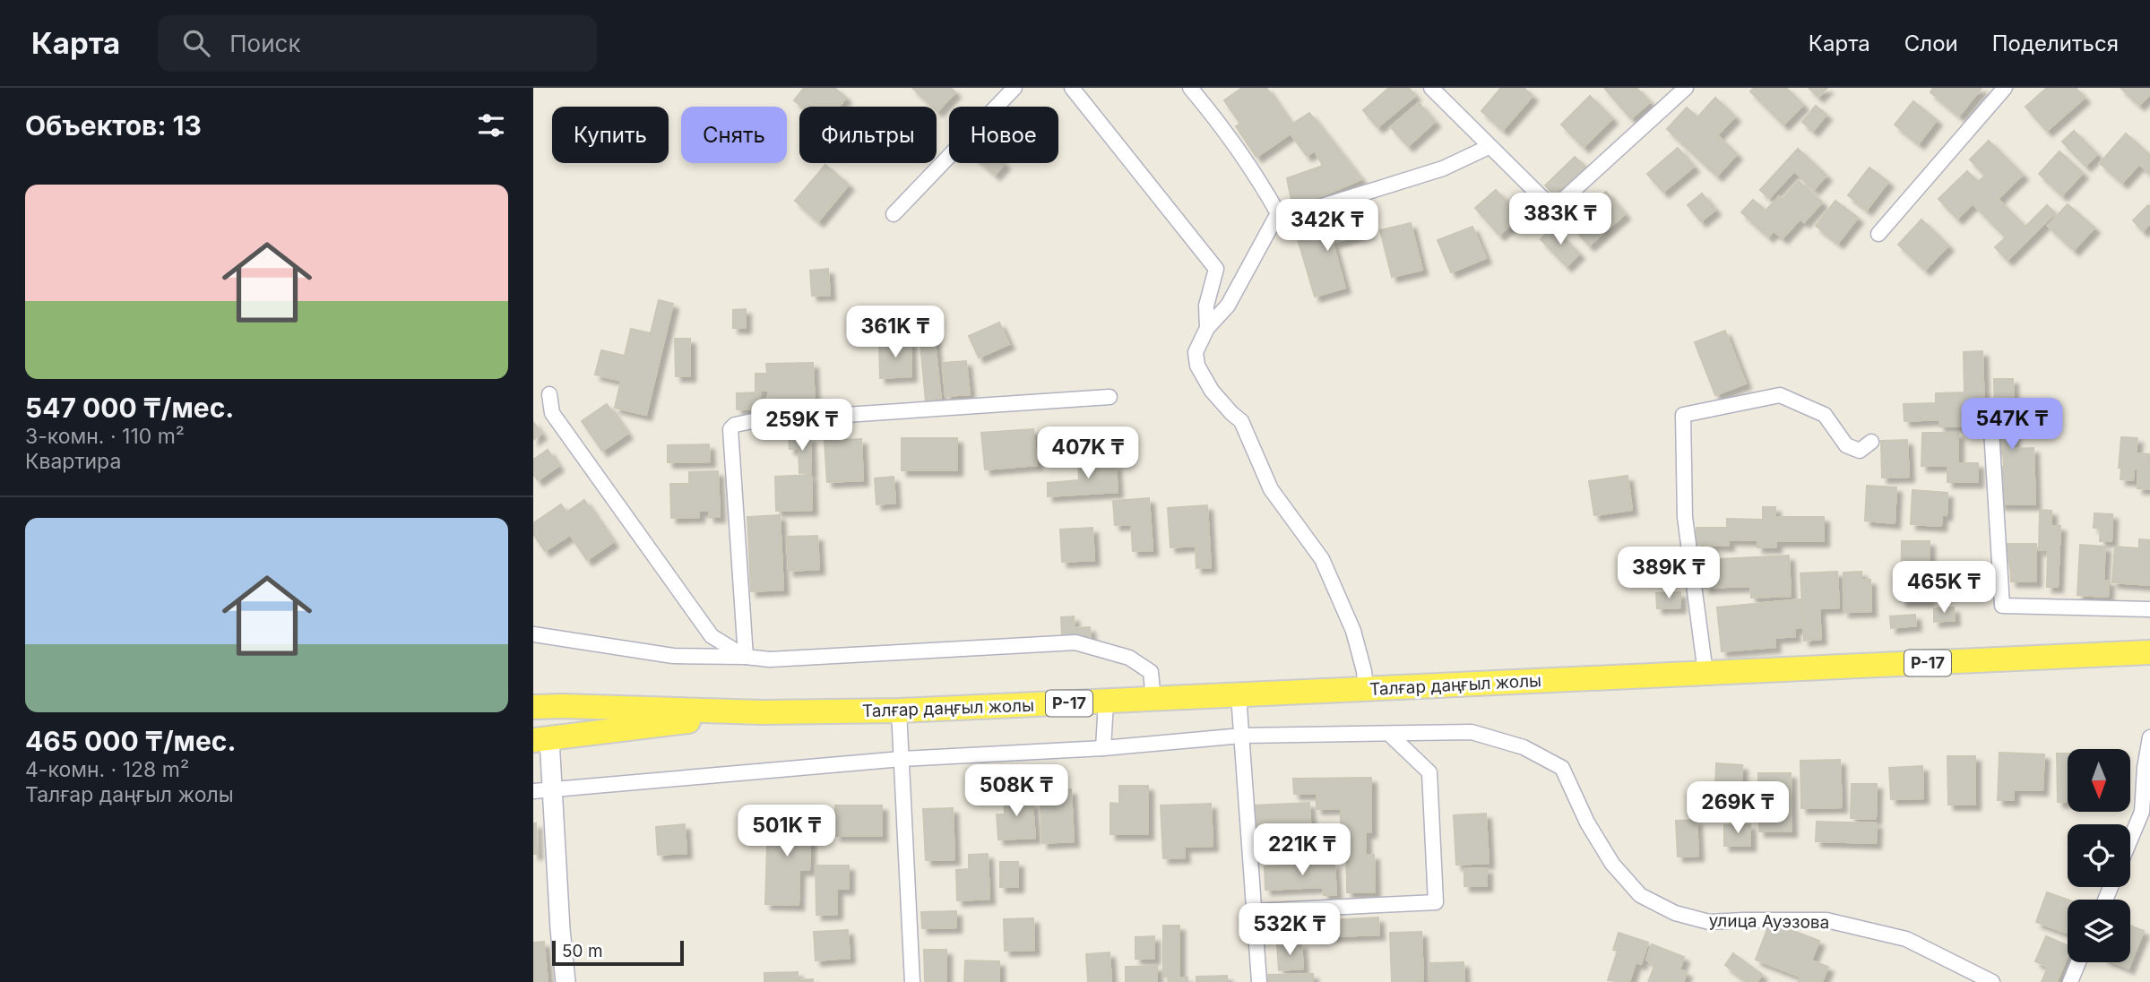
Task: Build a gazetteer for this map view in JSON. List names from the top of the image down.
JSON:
{
  "streets": {
    "main road": ["P-17", "Талғар даңғыл жолы"],
    "street": ["улица Ауэзова"]
  },
  "scale_bar": "50 m",
  "north": "bottom",
  "page": {
    "header": "Карта",
    "search": "Поиск",
    "nav": ["Карта", "Слои", "Поделиться"],
    "heading": "Объектов: 13",
    "chip": [
      "Купить",
      "Снять",
      "Фильтры",
      "Новое"
    ],
    "list": [
      {
        "name": "547 000 ₸/мес.",
        "note": "3-комн. · 110 m² · Квартира"
      },
      {
        "name": "465 000 ₸/мес.",
        "note": "4-комн. · 128 m² · Талғар даңғыл жолы"
      }
    ],
    "price": [
      "383K ₸",
      "342K ₸",
      "361K ₸",
      "547K ₸",
      "259K ₸",
      "407K ₸",
      "389K ₸",
      "465K ₸",
      "508K ₸",
      "269K ₸",
      "501K ₸",
      "221K ₸",
      "532K ₸"
    ],
    "scale": "50 m"
  }
}
